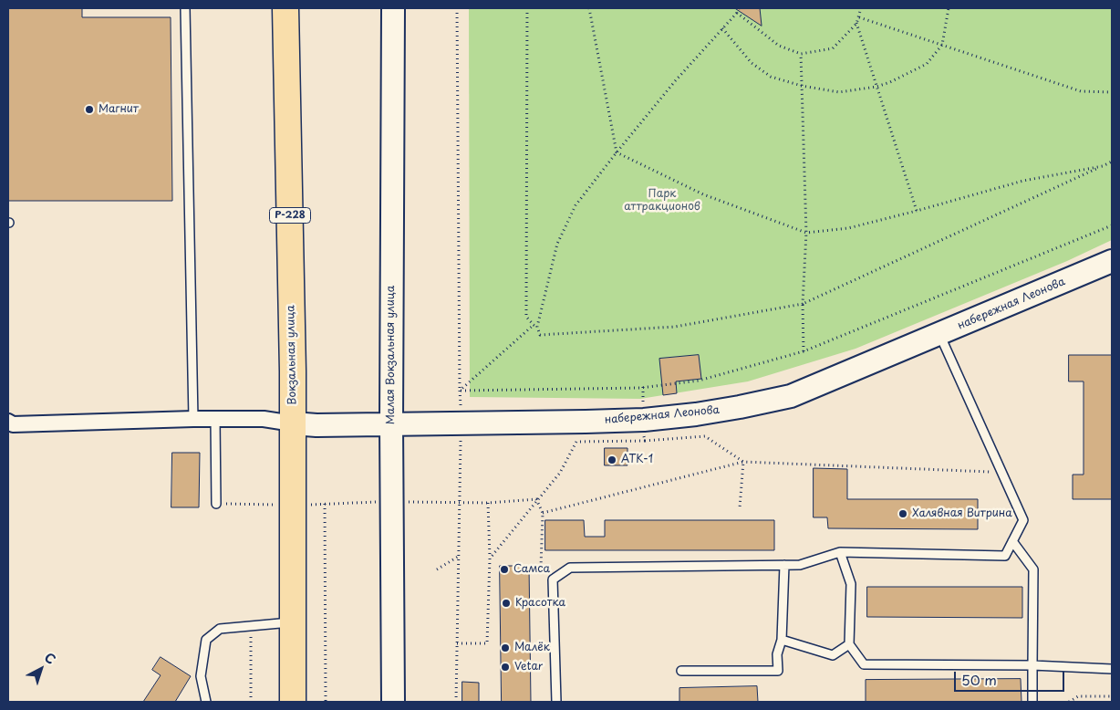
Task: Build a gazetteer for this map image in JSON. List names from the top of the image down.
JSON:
{
  "streets": {
    "highway": ["Р-228", "Вокзальная улица"],
    "main road": ["набережная Леонова", "Малая Вокзальная улица"]
  },
  "crossings": [
    ["набережная Леонова", "Вокзальная улица"],
    ["набережная Леонова", "Малая Вокзальная улица"]
  ],
  "parks": ["Парк аттракционов"],
  "places": [
    "Магнит",
    "АТК-1",
    "Халявная Витрина",
    "Самса",
    "Красотка",
    "Малёк",
    "Vetar"
  ],
  "scale_bar": "50 m",
  "north": "top right"
}
